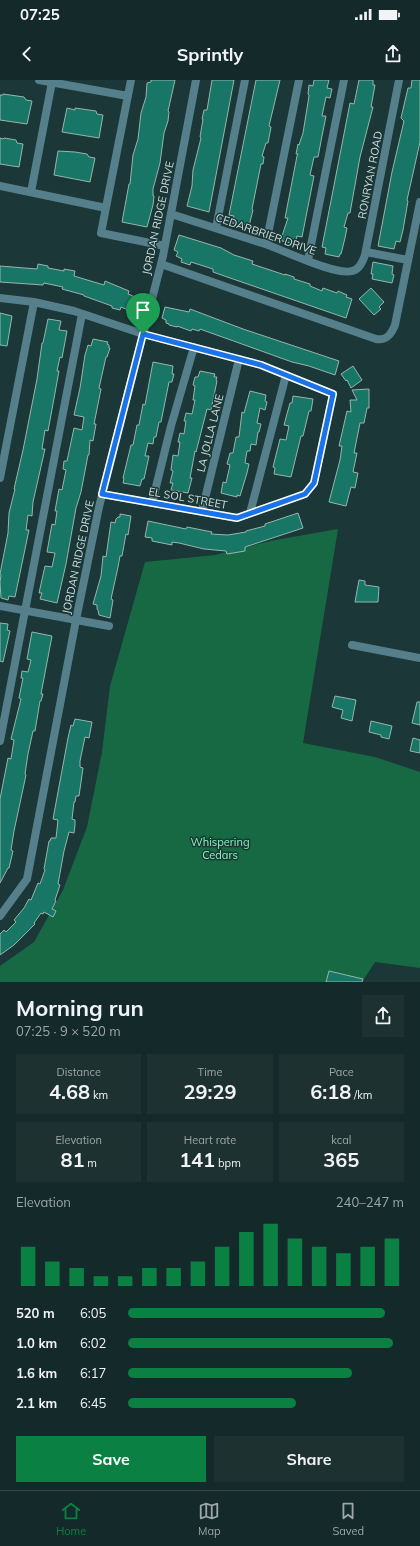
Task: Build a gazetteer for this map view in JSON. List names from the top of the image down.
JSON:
{
  "streets": {
    "street": [
      "RONRYAN ROAD",
      "JORDAN RIDGE DRIVE",
      "CEDARBRIER DRIVE",
      "LA JOLLA LANE",
      "EL SOL STREET"
    ]
  },
  "crossings": [
    ["RONRYAN ROAD", "CEDARBRIER DRIVE"],
    ["JORDAN RIDGE DRIVE", "CEDARBRIER DRIVE"],
    ["JORDAN RIDGE DRIVE", "EL SOL STREET"],
    ["LA JOLLA LANE", "EL SOL STREET"]
  ],
  "parks": ["Whispering Cedars"],
  "page": {
    "status": "07:25",
    "header": "Sprintly",
    "heading": ["Morning run", "07:25 · 9 × 520 m"],
    "stats": [
      ["Distance", "4.68 km"],
      ["Time", "29:29"],
      ["Pace", "6:18 /km"],
      ["Elevation", "81 m"],
      ["Heart rate", "141 bpm"],
      ["kcal", "365"]
    ],
    "chart": ["Elevation", "240–247 m"],
    "list": [
      {
        "name": "520 m",
        "note": "6:05"
      },
      {
        "name": "1.0 km",
        "note": "6:02"
      },
      {
        "name": "1.6 km",
        "note": "6:17"
      },
      {
        "name": "2.1 km",
        "note": "6:45"
      }
    ],
    "buttons": ["Save", "Share"],
    "tabs": ["Home", "Map", "Saved"]
  }
}
